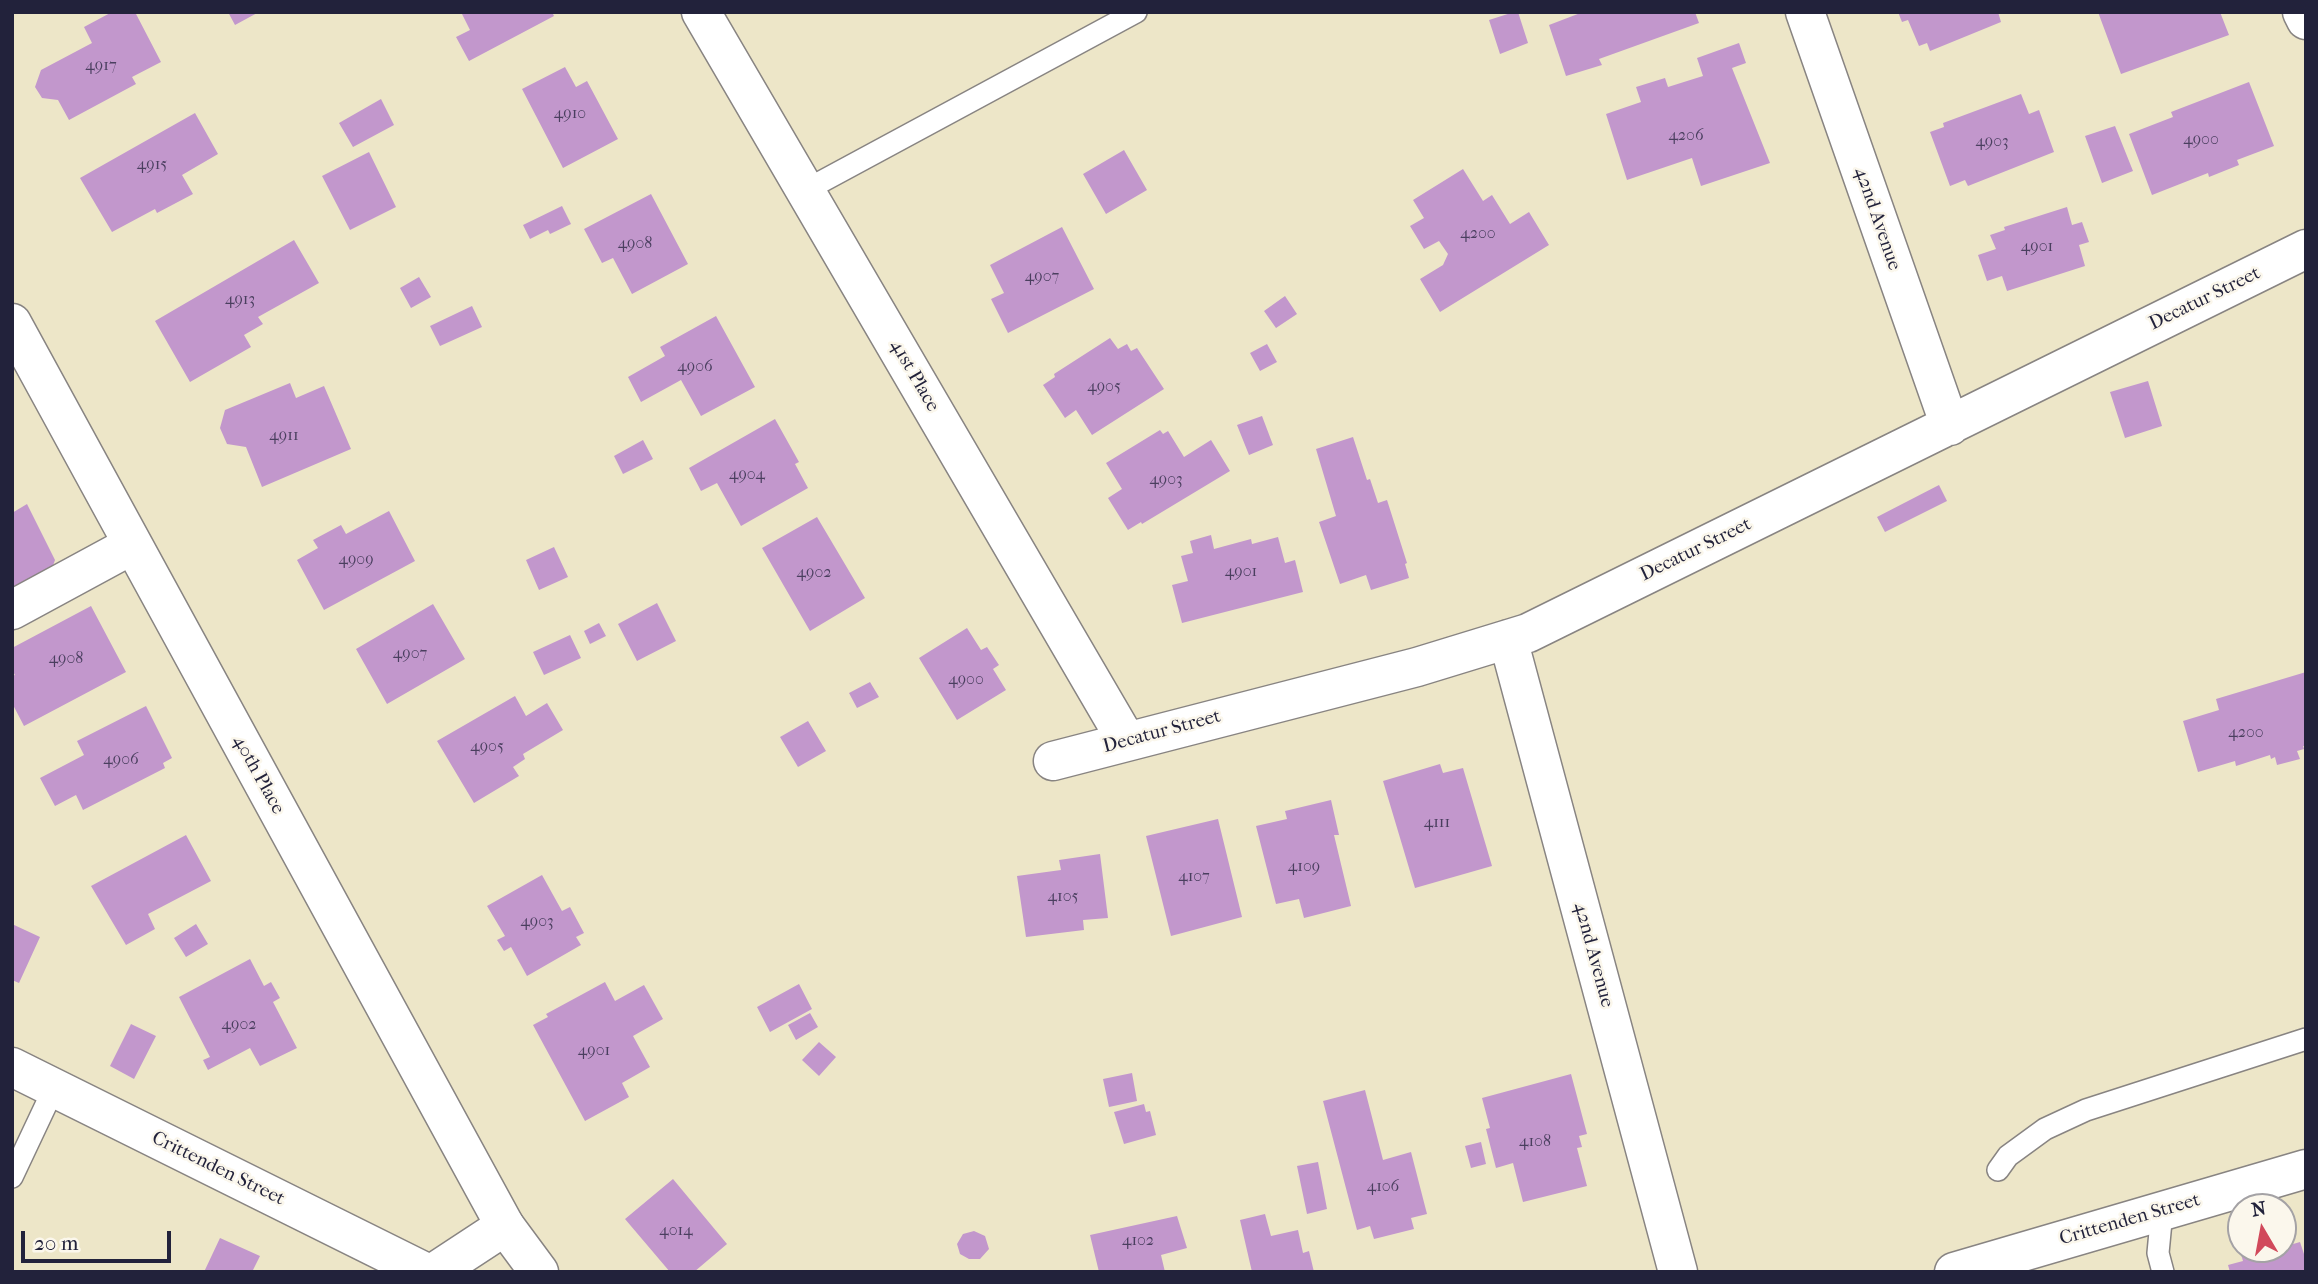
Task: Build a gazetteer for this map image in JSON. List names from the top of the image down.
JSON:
{
  "streets": {
    "street": [
      "42nd Avenue",
      "Decatur Street",
      "41st Place",
      "40th Place",
      "Crittenden Street"
    ]
  },
  "crossings": [
    ["42nd Avenue", "Decatur Street"],
    ["Decatur Street", "41st Place"]
  ],
  "house_numbers": [
    "4917",
    "4910",
    "4206",
    "4900",
    "4903",
    "4915",
    "4200",
    "4908",
    "4901",
    "4907",
    "4913",
    "4906",
    "4905",
    "4911",
    "4904",
    "4903",
    "4909",
    "4901",
    "4902",
    "4907",
    "4908",
    "4900",
    "4200",
    "4905",
    "4906",
    "4111",
    "4109",
    "4107",
    "4105",
    "4903",
    "4902",
    "4901",
    "4108",
    "4106",
    "4014",
    "4102"
  ],
  "scale_bar": "20 m",
  "north": "top"
}
